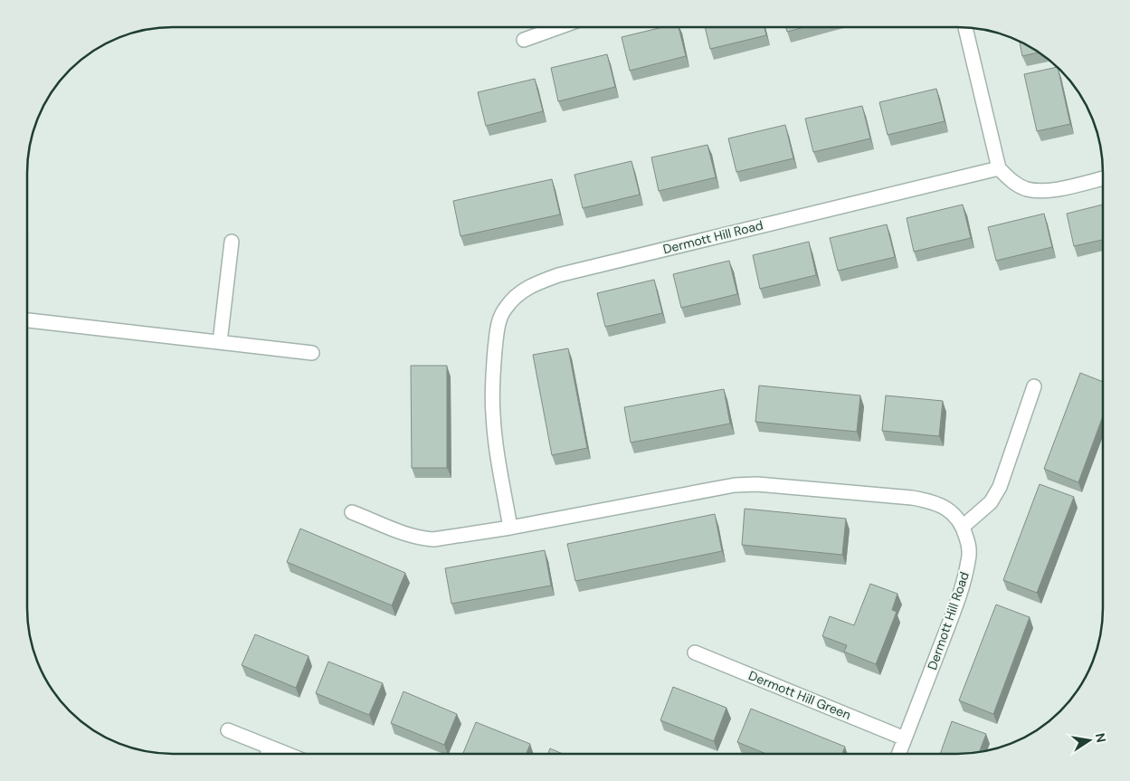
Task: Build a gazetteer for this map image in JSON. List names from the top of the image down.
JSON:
{
  "streets": {
    "street": ["Dermott Hill Road", "Dermott Hill Green"]
  },
  "crossings": [
    ["Dermott Hill Road", "Dermott Hill Green"]
  ],
  "north": "right"
}
